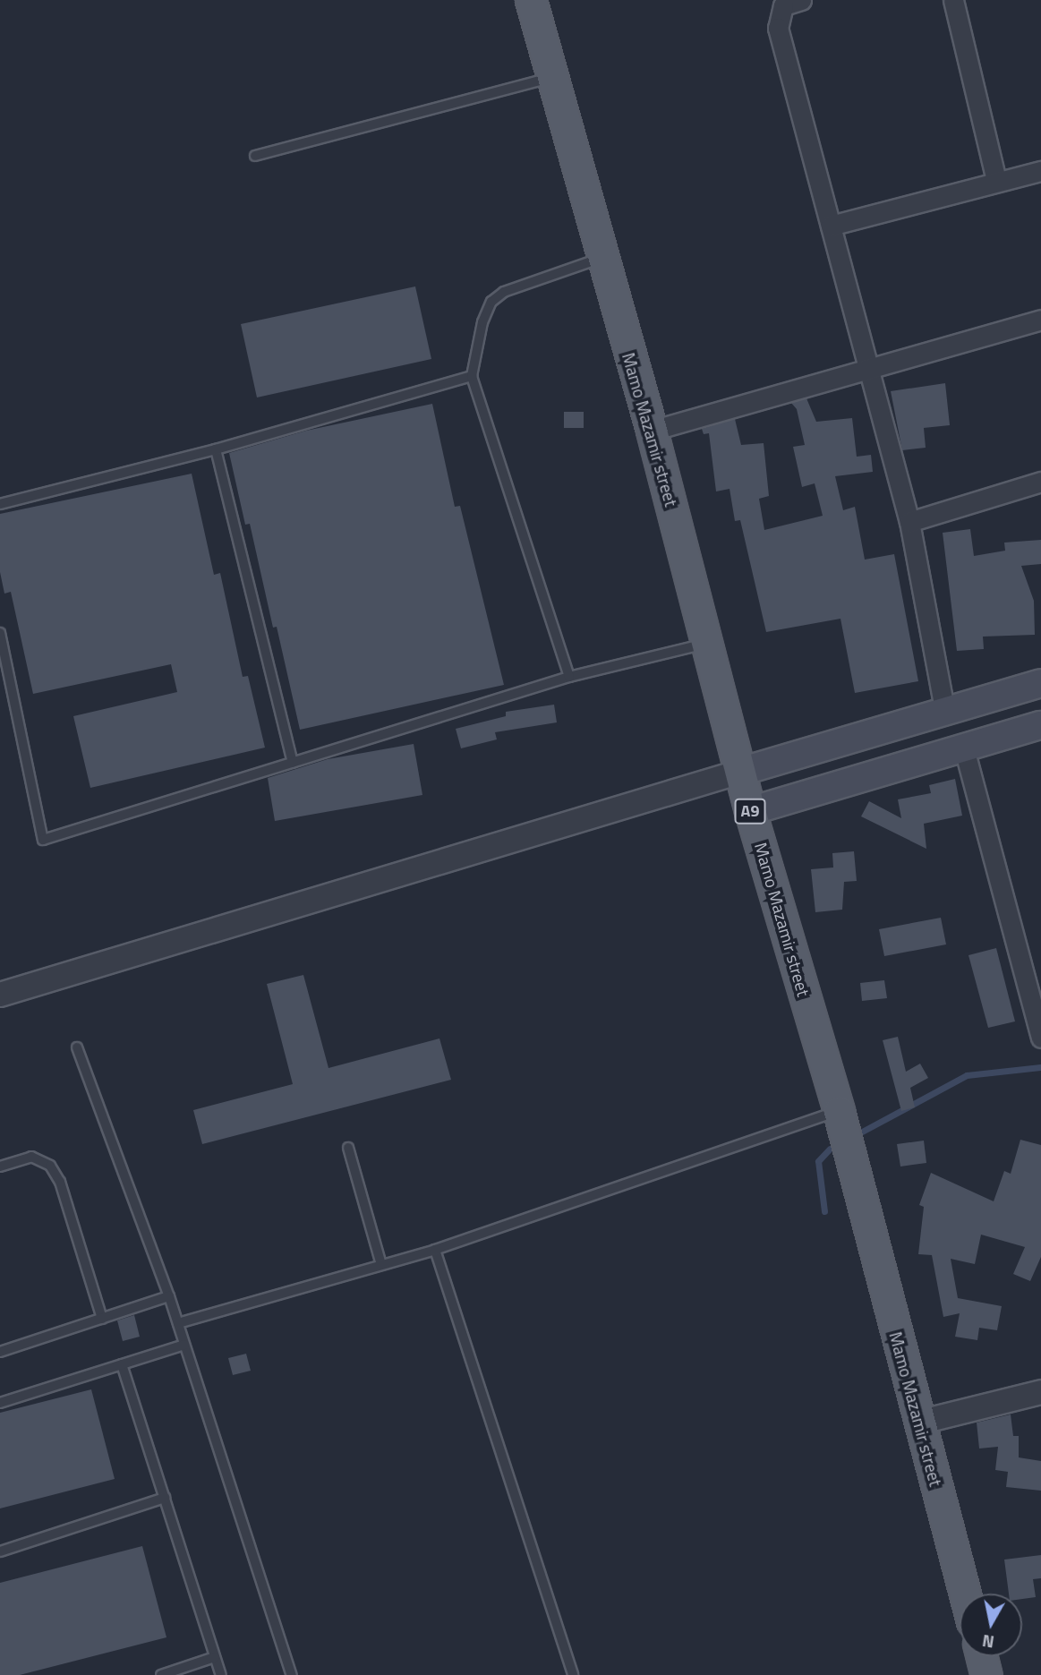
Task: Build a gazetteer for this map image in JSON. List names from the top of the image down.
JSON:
{
  "streets": {
    "main road": ["Mamo Mazamir street", "A9"]
  },
  "north": "bottom"
}
